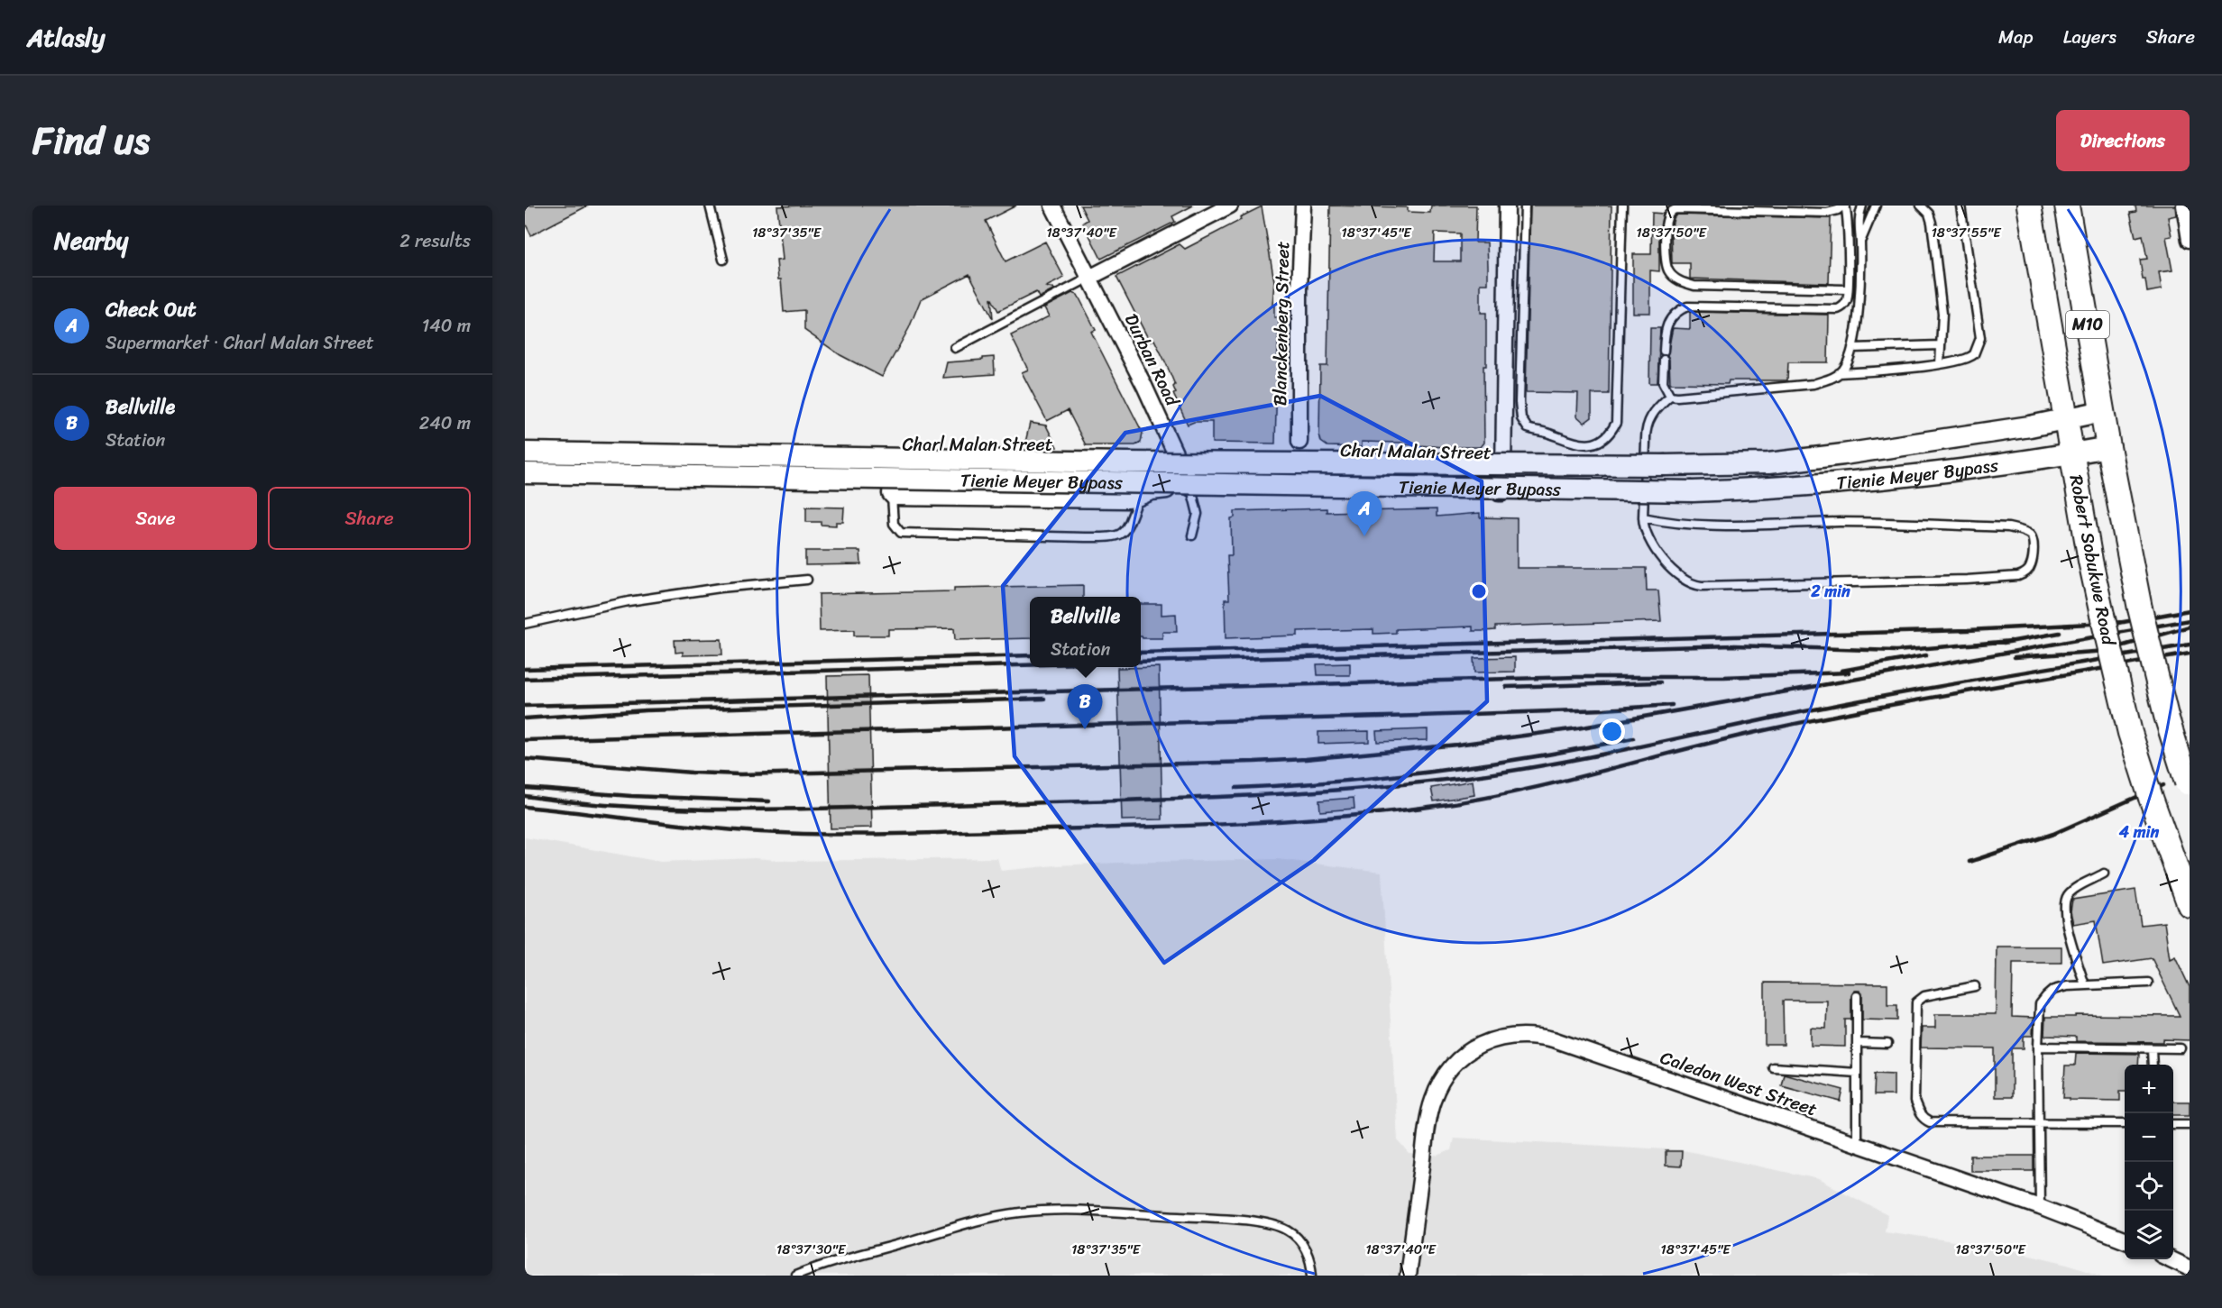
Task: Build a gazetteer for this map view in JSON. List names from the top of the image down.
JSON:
{
  "streets": {
    "main road": ["M10", "Tienie Meyer Bypass", "Robert Sobukwe Road"],
    "street": [
      "Blanckenberg Street",
      "Durban Road",
      "Charl Malan Street",
      "Caledon West Street"
    ]
  },
  "crossings": [
    ["M10", "Tienie Meyer Bypass"],
    ["Durban Road", "Charl Malan Street"],
    ["Tienie Meyer Bypass", "Robert Sobukwe Road"]
  ],
  "page": {
    "header": "Atlasly",
    "nav": ["Map", "Layers", "Share"],
    "title": "Find us",
    "buttons": [
      "Directions",
      ["Save", "Share"]
    ],
    "heading": ["Nearby", "2 results"],
    "list": [
      {
        "mark": "A",
        "name": "Check Out",
        "note": "Supermarket · Charl Malan Street",
        "value": "140 m"
      },
      {
        "mark": "B",
        "name": "Bellville",
        "note": "Station",
        "value": "240 m"
      }
    ],
    "pins": ["A", "B"],
    "popup": ["Bellville", "Station"],
    "map_buttons": ["+", "−"]
  },
  "coordinates": [
    "18°37'35\"E",
    "18°37'40\"E",
    "18°37'45\"E",
    "18°37'50\"E",
    "18°37'55\"E",
    "18°37'30\"E"
  ],
  "rings": ["2 min", "4 min"]
}
